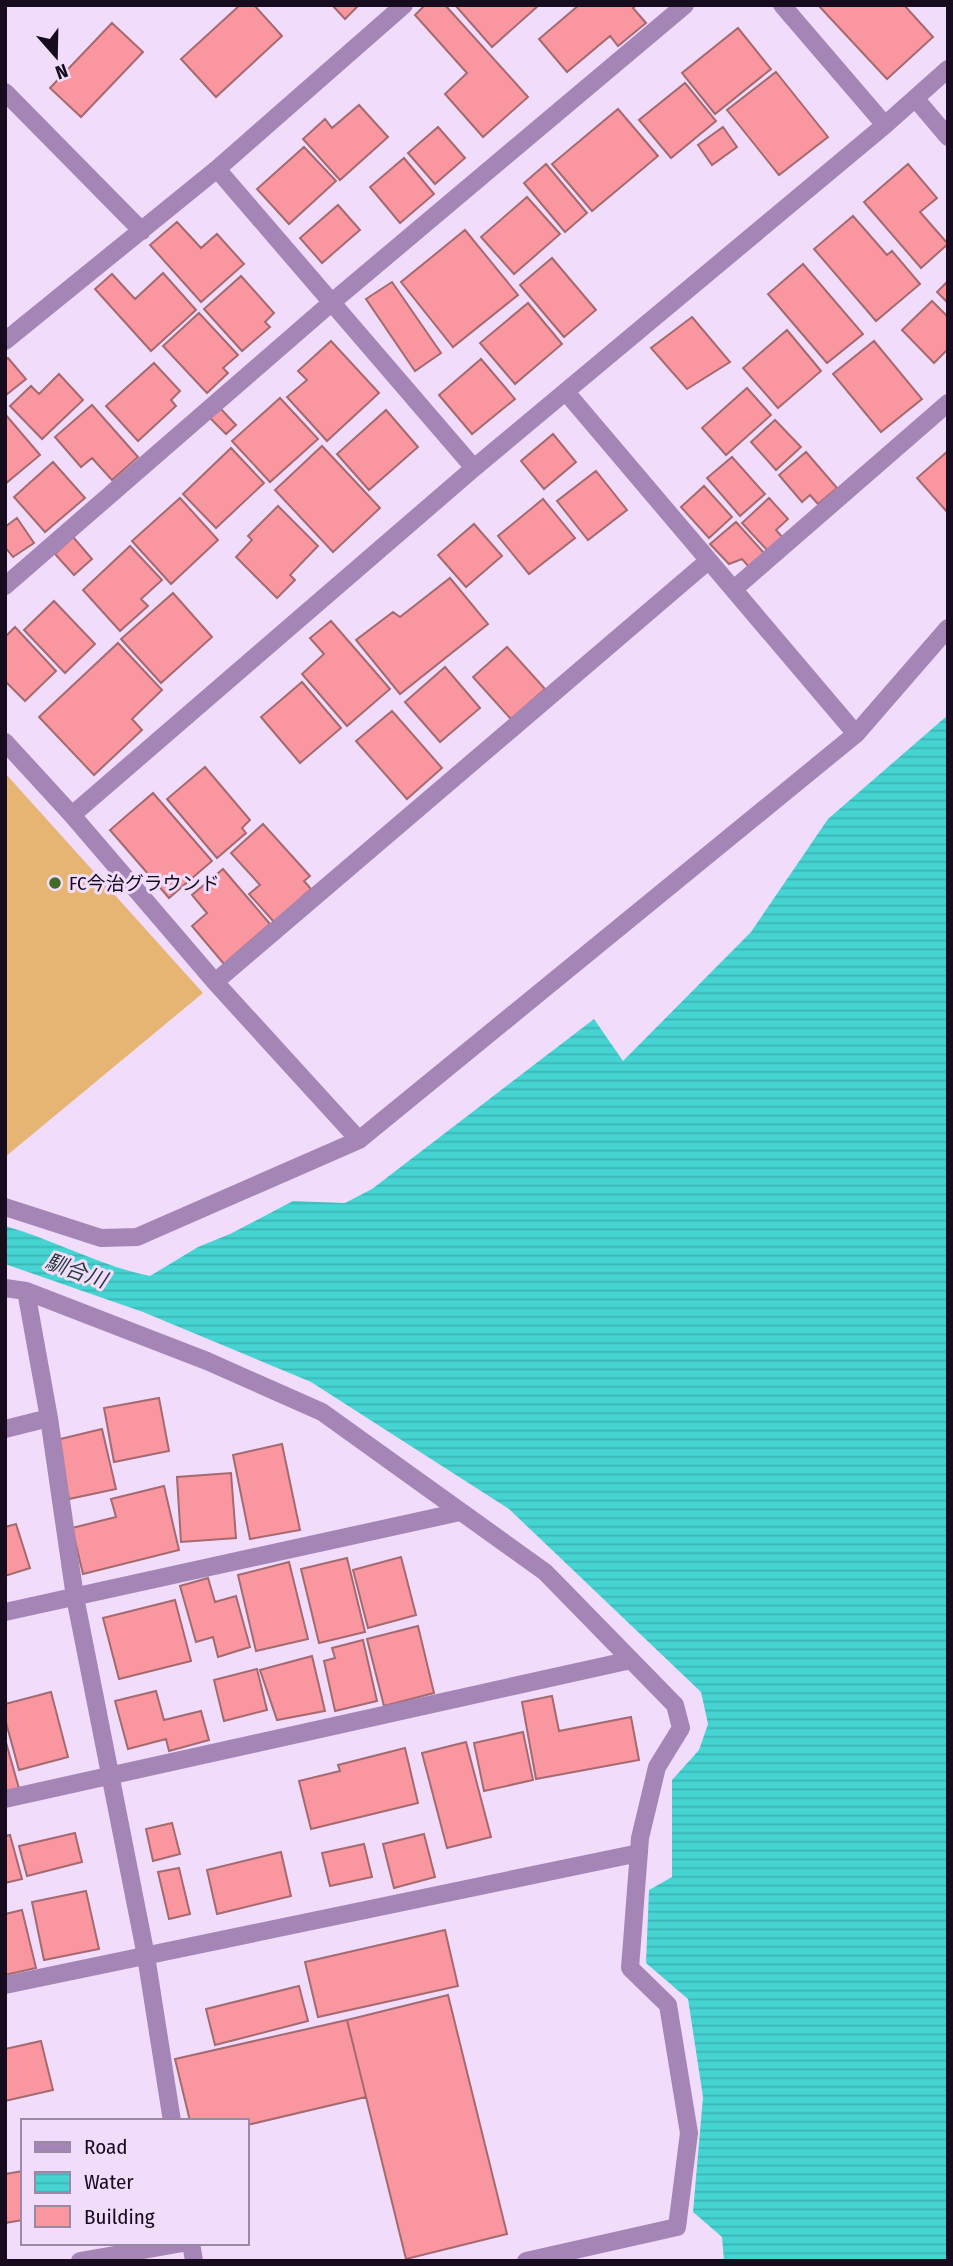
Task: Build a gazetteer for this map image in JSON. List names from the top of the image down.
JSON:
{
  "water": ["馴合川"],
  "places": ["FC今治グラウンド"],
  "legend": ["Road", "Water", "Building"],
  "north": "bottom"
}
